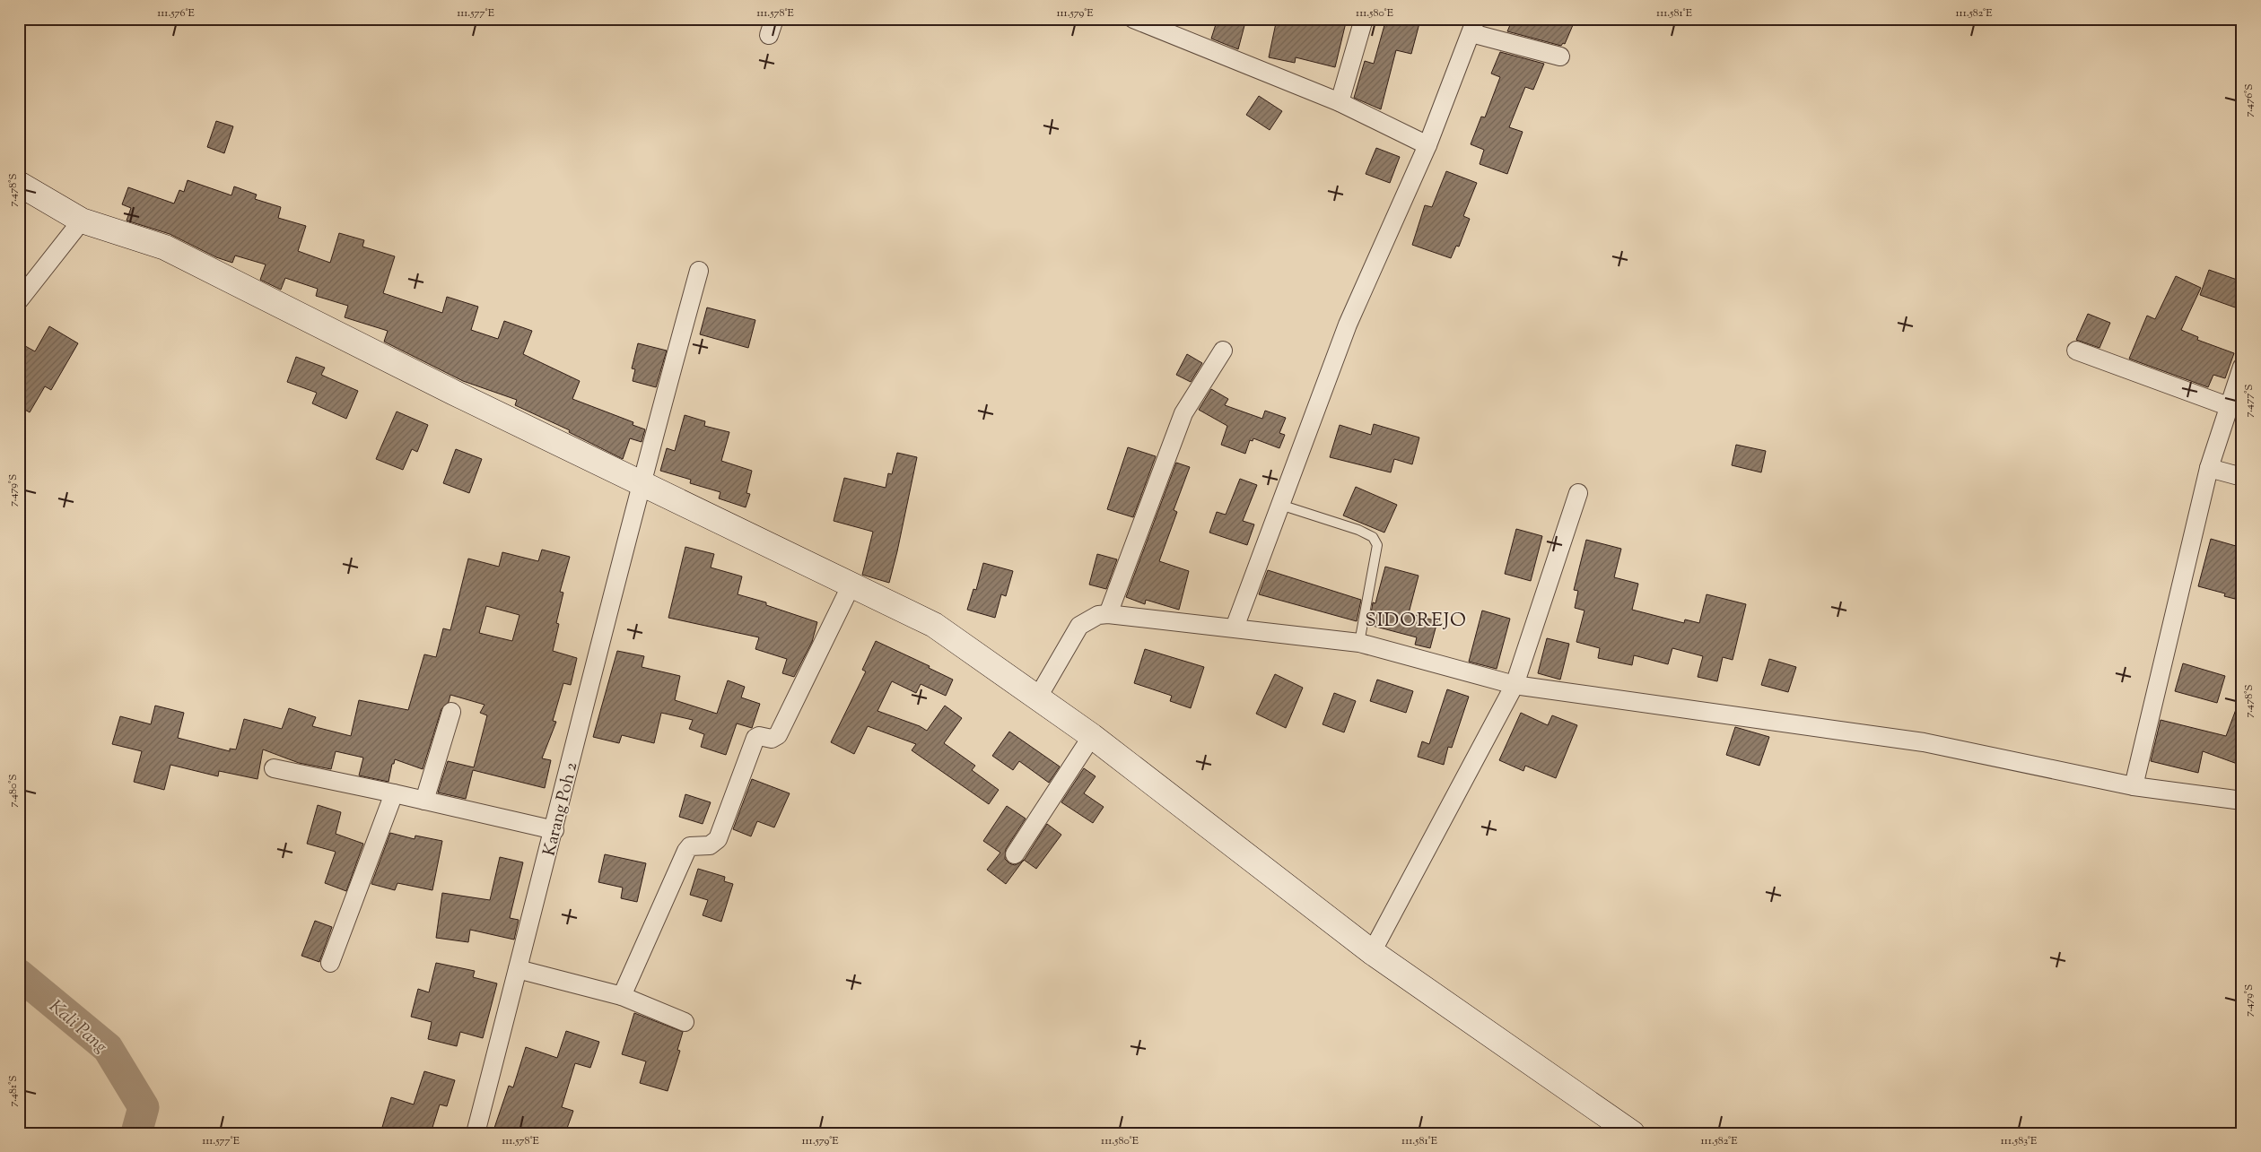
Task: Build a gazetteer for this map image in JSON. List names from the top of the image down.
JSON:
{
  "streets": {
    "street": ["Karang Poh 2"]
  },
  "districts": ["SIDOREJO"],
  "water": ["Kali Pang"],
  "coordinates": [
    "111.576°E",
    "111.577°E",
    "111.578°E",
    "111.579°E",
    "111.580°E",
    "111.581°E",
    "111.582°E",
    "7.476°S",
    "7.478°S",
    "7.477°S",
    "7.479°S",
    "7.480°S",
    "7.481°S",
    "111.583°E"
  ]
}
